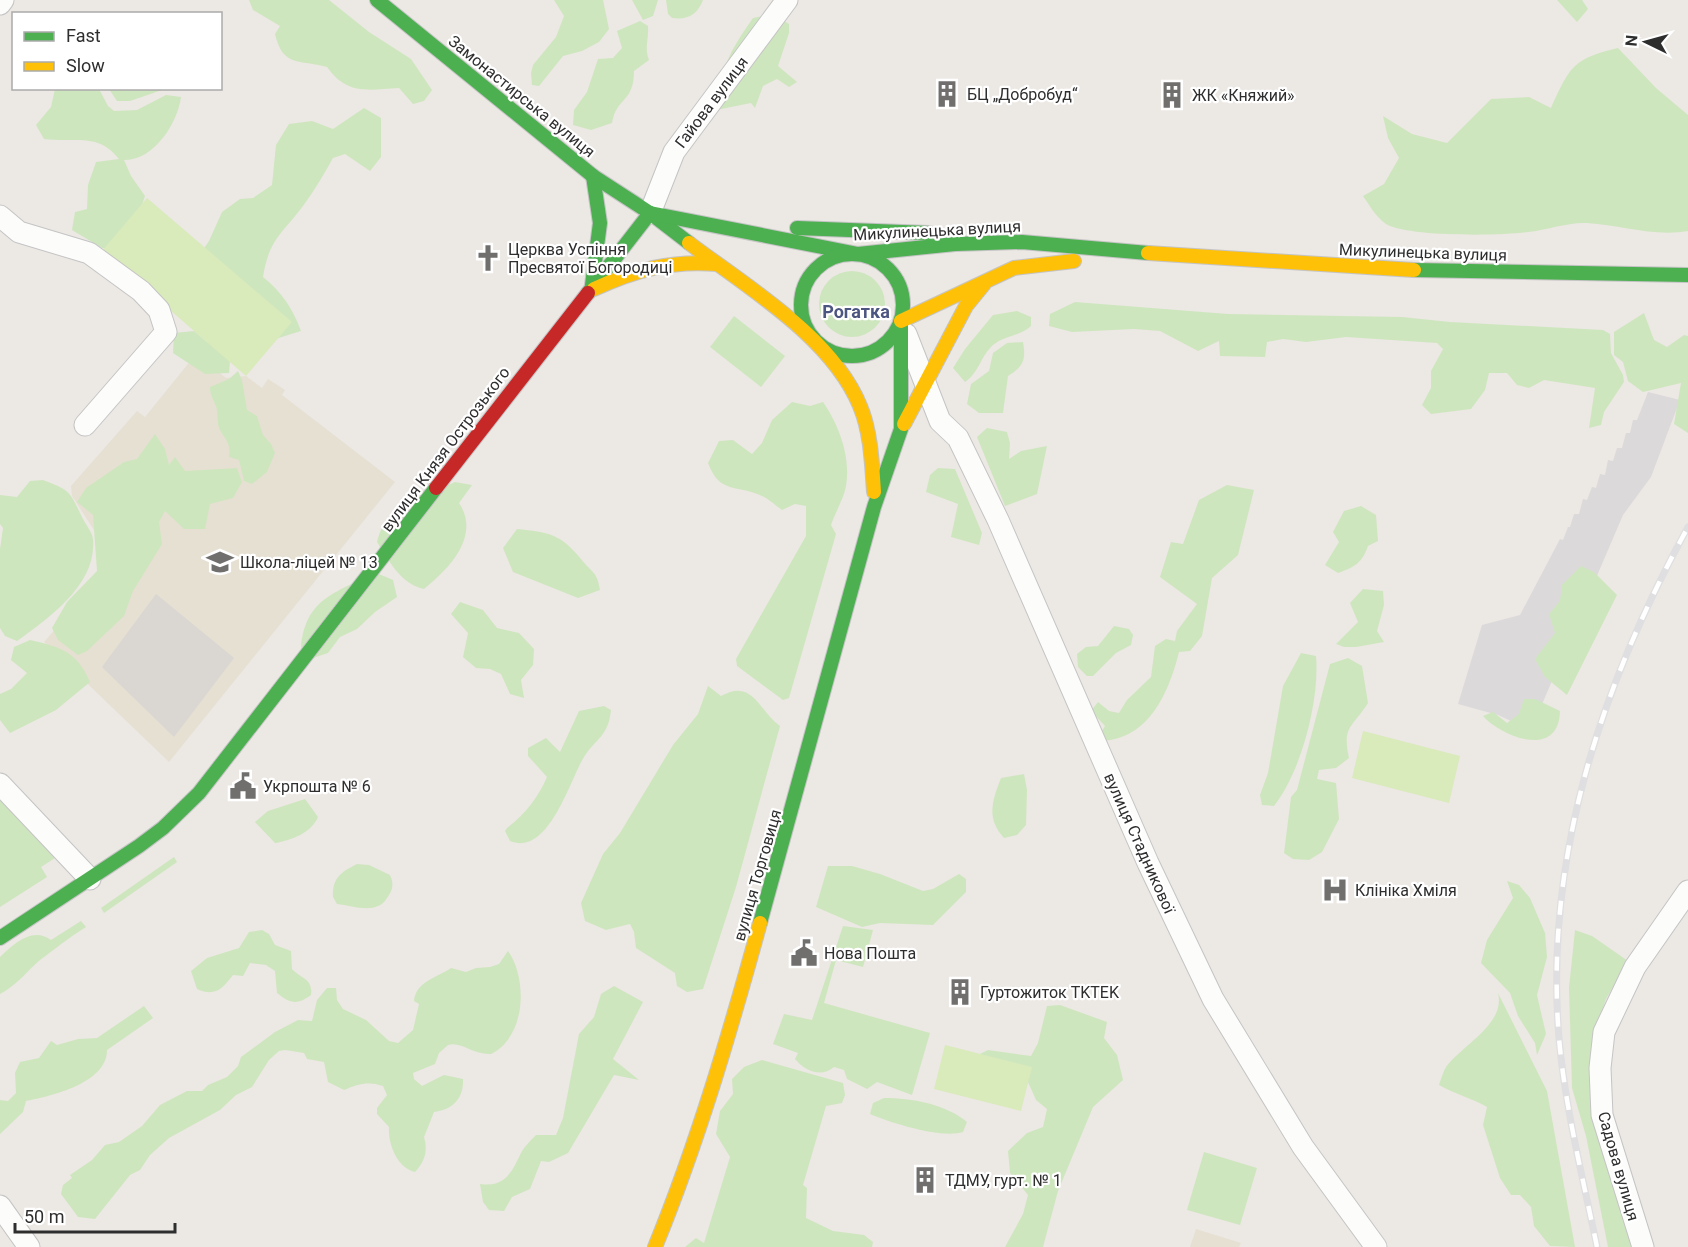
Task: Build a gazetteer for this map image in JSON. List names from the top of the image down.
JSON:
{
  "streets": {
    "main road": [
      "Замонастирська вулиця",
      "Микулинецька вулиця",
      "вулиця Князя Острозького",
      "вулиця Торговиця"
    ],
    "street": ["Гайова вулиця", "вулиця Стадникової", "Садова вулиця"]
  },
  "crossings": [
    ["Замонастирська вулиця", "Гайова вулиця"],
    ["Замонастирська вулиця", "Микулинецька вулиця"],
    ["Замонастирська вулиця", "вулиця Князя Острозького"],
    ["Гайова вулиця", "Микулинецька вулиця"],
    ["Гайова вулиця", "вулиця Князя Острозького"],
    ["Микулинецька вулиця", "вулиця Князя Острозького"],
    ["Микулинецька вулиця", "вулиця Торговиця"]
  ],
  "districts": ["Рогатка"],
  "places": {
    "building": [
      "БЦ „Добробуд“",
      "ЖК «Княжий»",
      "Гуртожиток TKTEK",
      "ТДМУ, гурт. № 1"
    ],
    "church": ["Церква Успіння Пресвятої Богородиці"],
    "school or university": ["Школа-ліцей № 13"],
    "public building": ["Укрпошта № 6", "Нова Пошта"],
    "hospital": ["Клініка Хміля"]
  },
  "legend": ["Fast", "Slow"],
  "scale_bar": "50 m",
  "north": "left"
}
